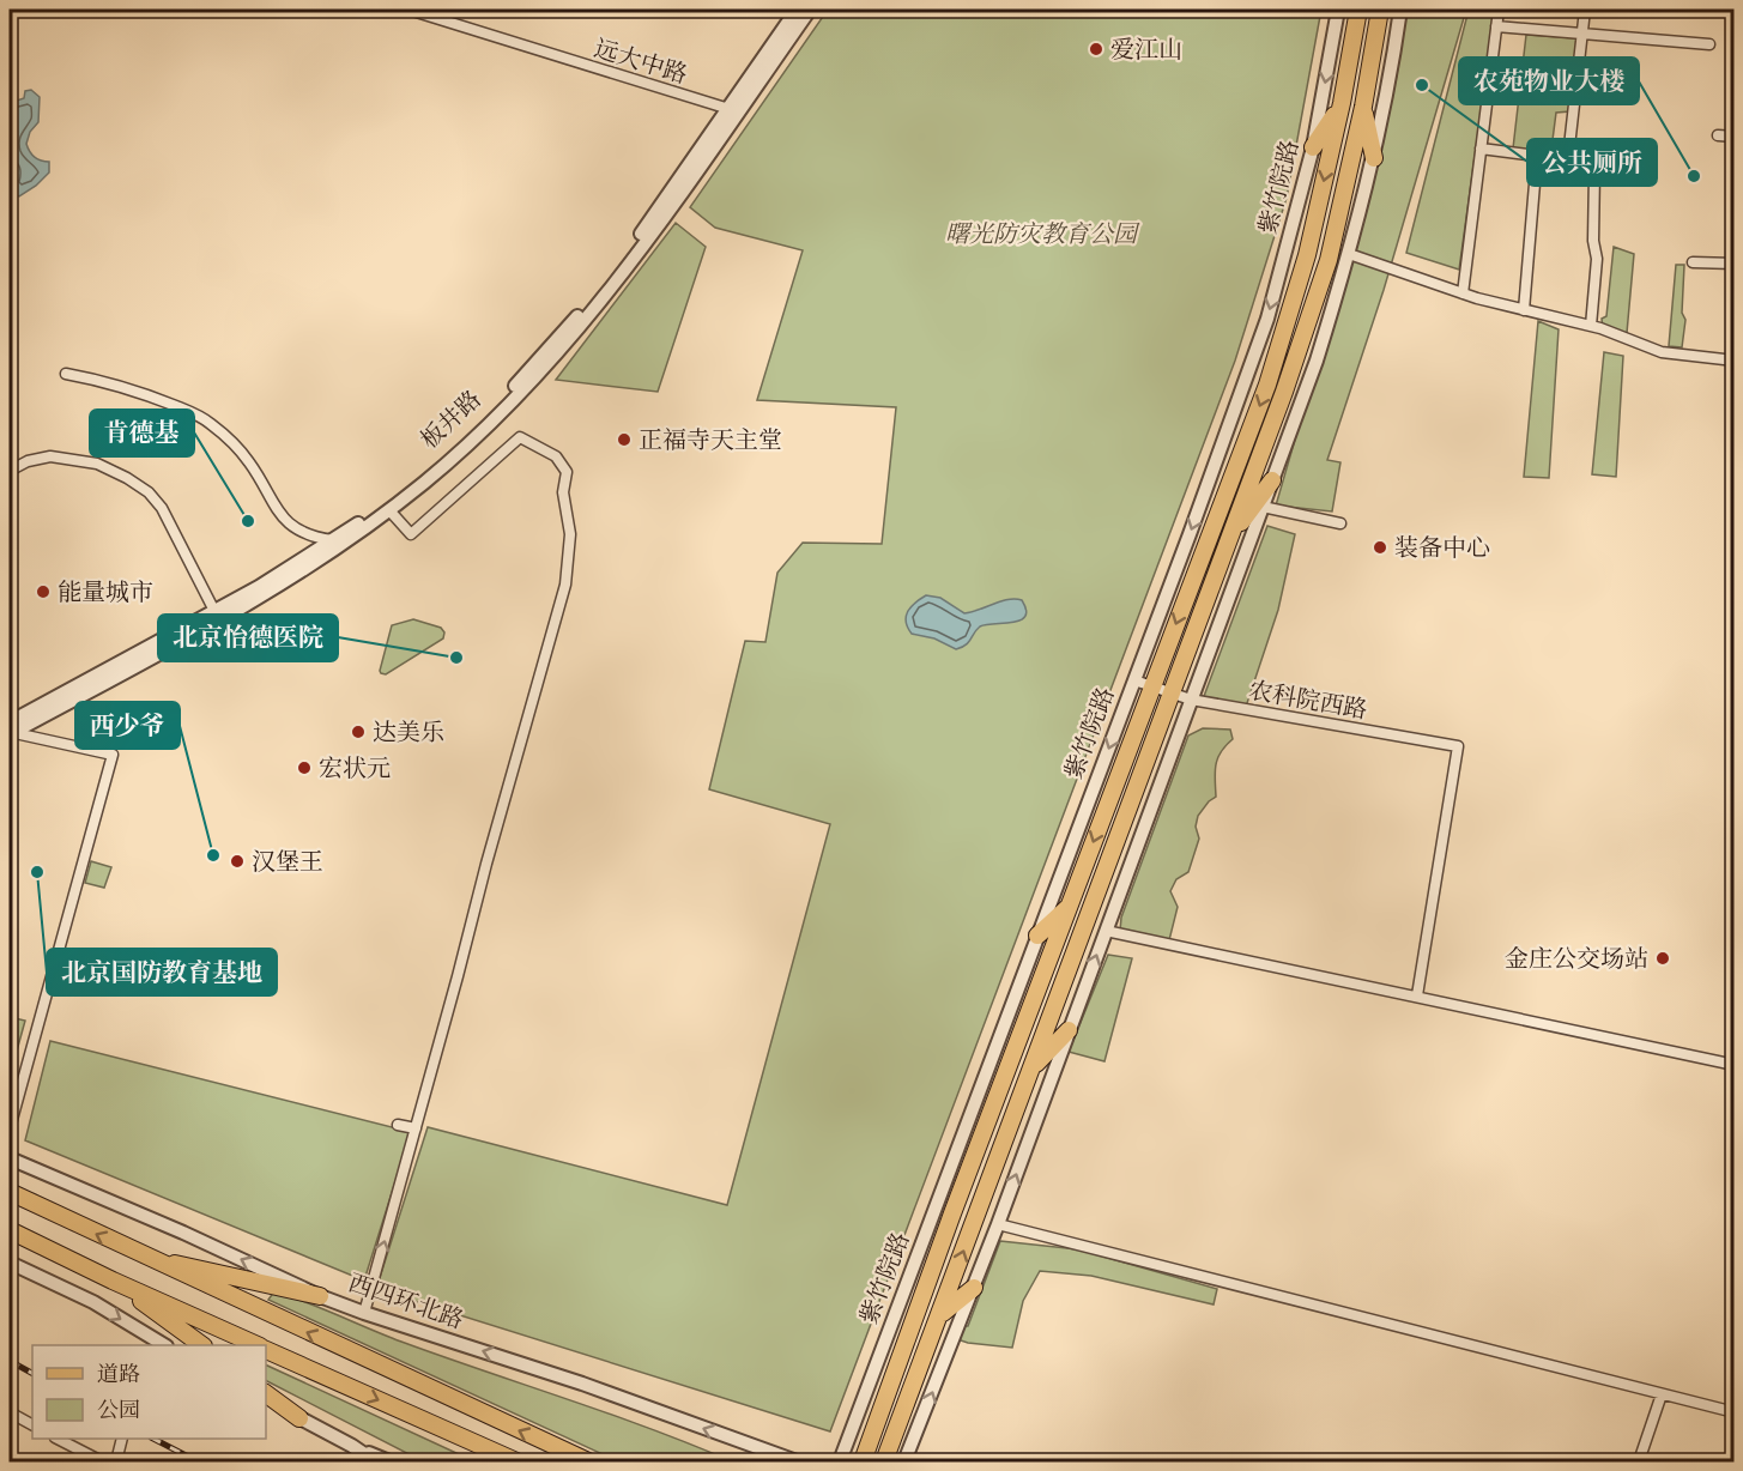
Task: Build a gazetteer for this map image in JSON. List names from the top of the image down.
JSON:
{
  "streets": {
    "main road": ["紫竹院路"],
    "street": [
      "远大中路",
      "板井路",
      "农科院西路",
      "西四环北路"
    ]
  },
  "crossings": [
    ["远大中路", "板井路"],
    ["紫竹院路", "农科院西路"]
  ],
  "one_way": ["西四环北路"],
  "parks": ["曙光防灾教育公园"],
  "places": [
    "爱江山",
    "公共厕所",
    "农苑物业大楼",
    "正福寺天主堂",
    "肯德基",
    "装备中心",
    "能量城市",
    "北京怡德医院",
    "达美乐",
    "宏状元",
    "西少爷",
    "汉堡王",
    "北京国防教育基地",
    "金庄公交场站"
  ],
  "legend": ["道路", "公园"]
}
